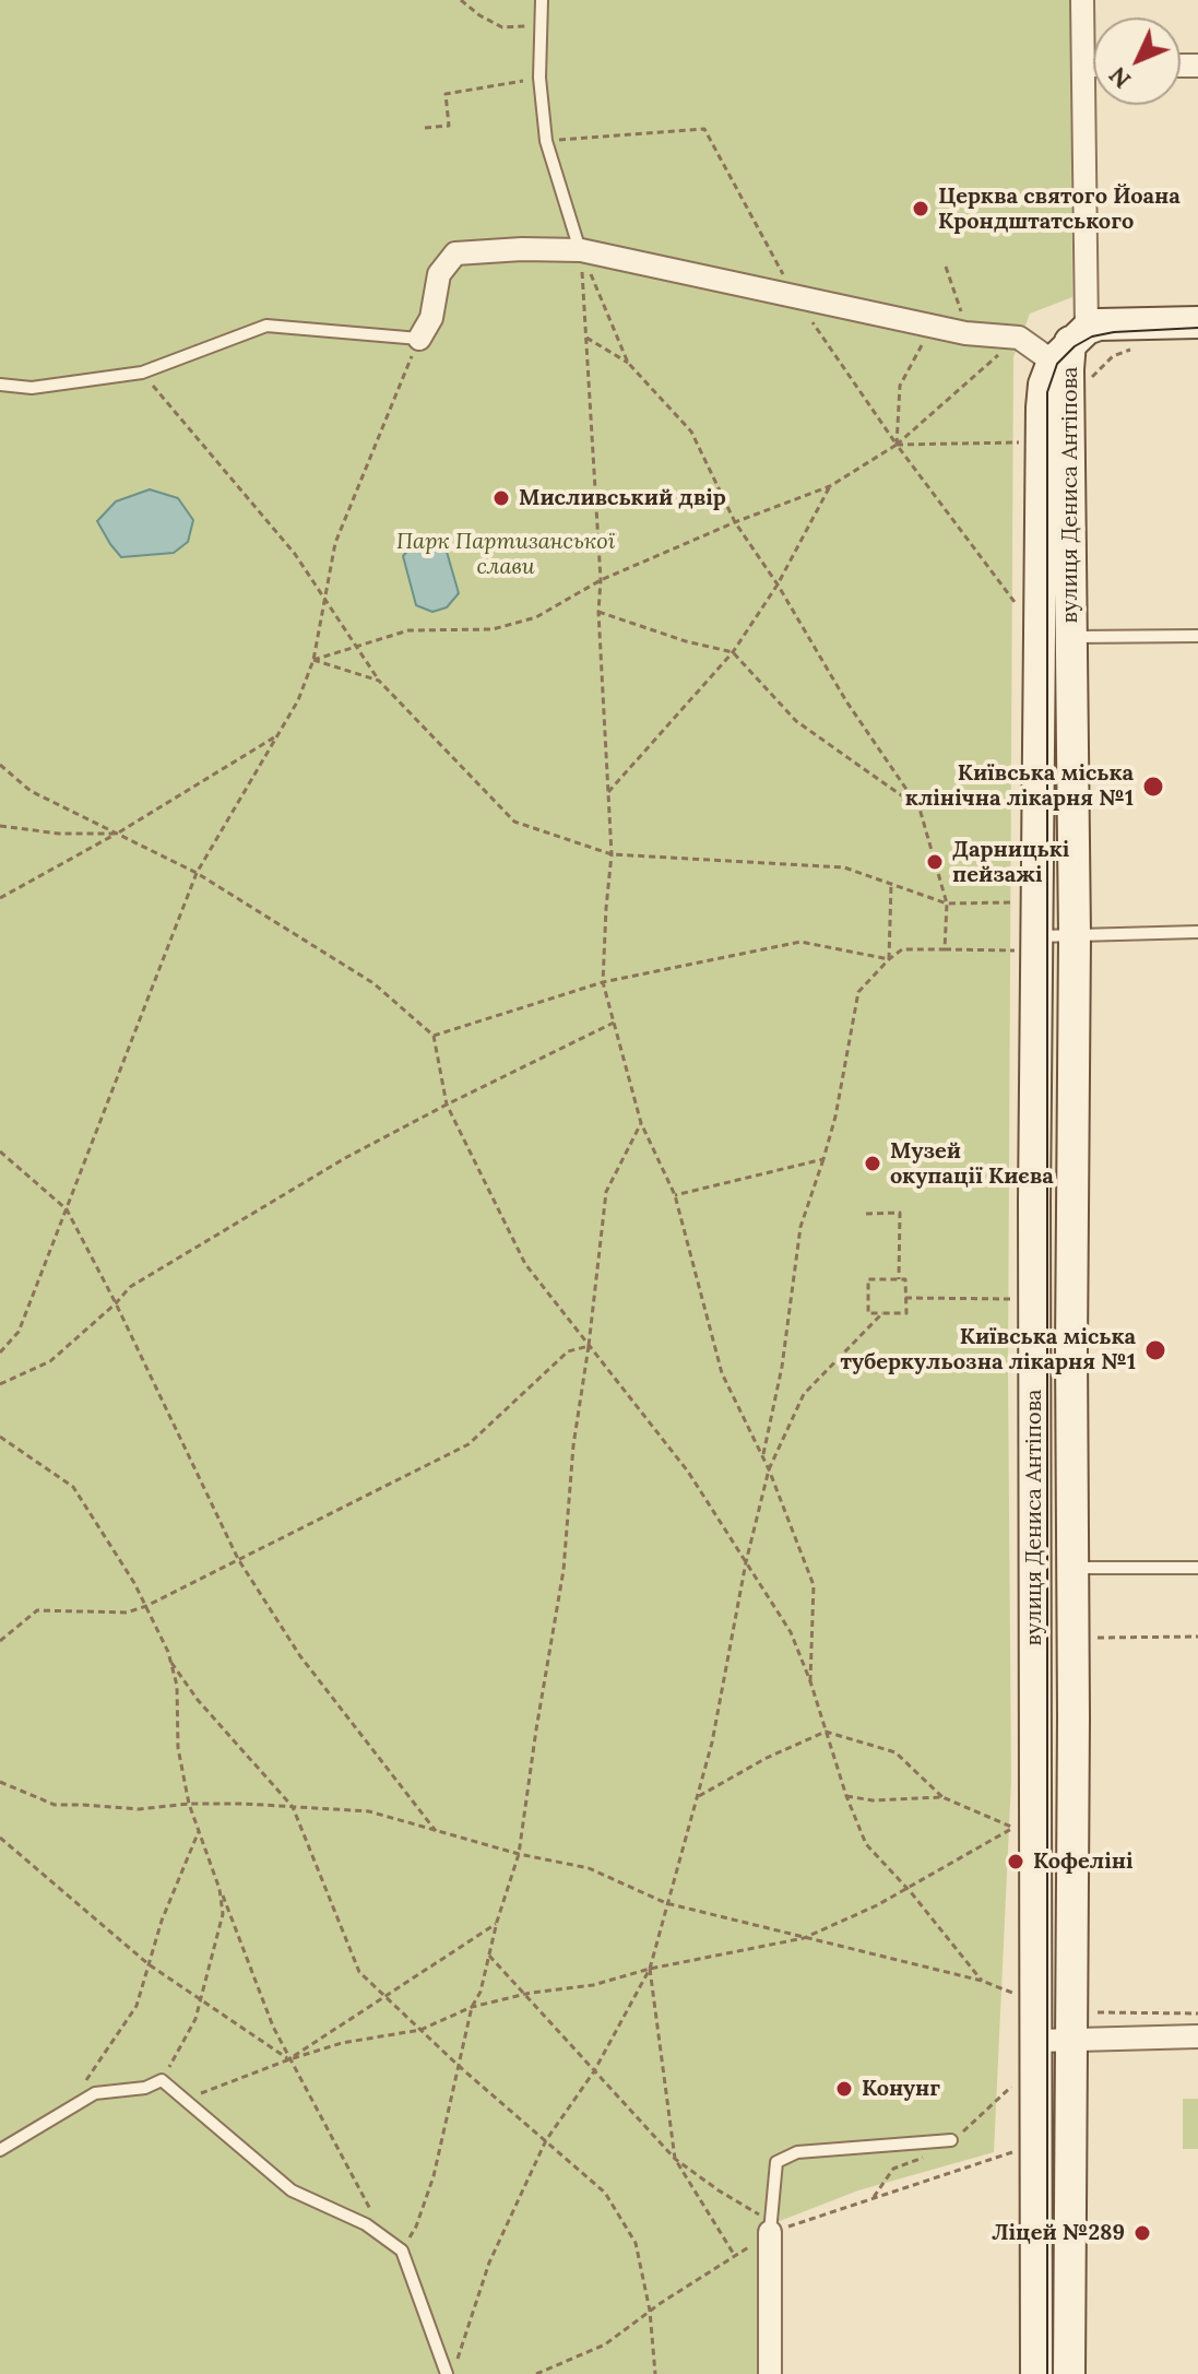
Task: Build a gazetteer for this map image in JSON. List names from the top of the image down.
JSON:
{
  "streets": {
    "street": ["вулиця Дениса Антіпова"]
  },
  "parks": ["Парк Партизанської слави"],
  "places": [
    "Церква святого Йоана Крондштатського",
    "Мисливський двір",
    "Київська міська клінічна лікарня №1",
    "Дарницькі пейзажі",
    "Музей окупації Києва",
    "Київська міська туберкульозна лікарня №1",
    "Кофеліні",
    "Конунг",
    "Ліцей №289"
  ],
  "north": "bottom left"
}
